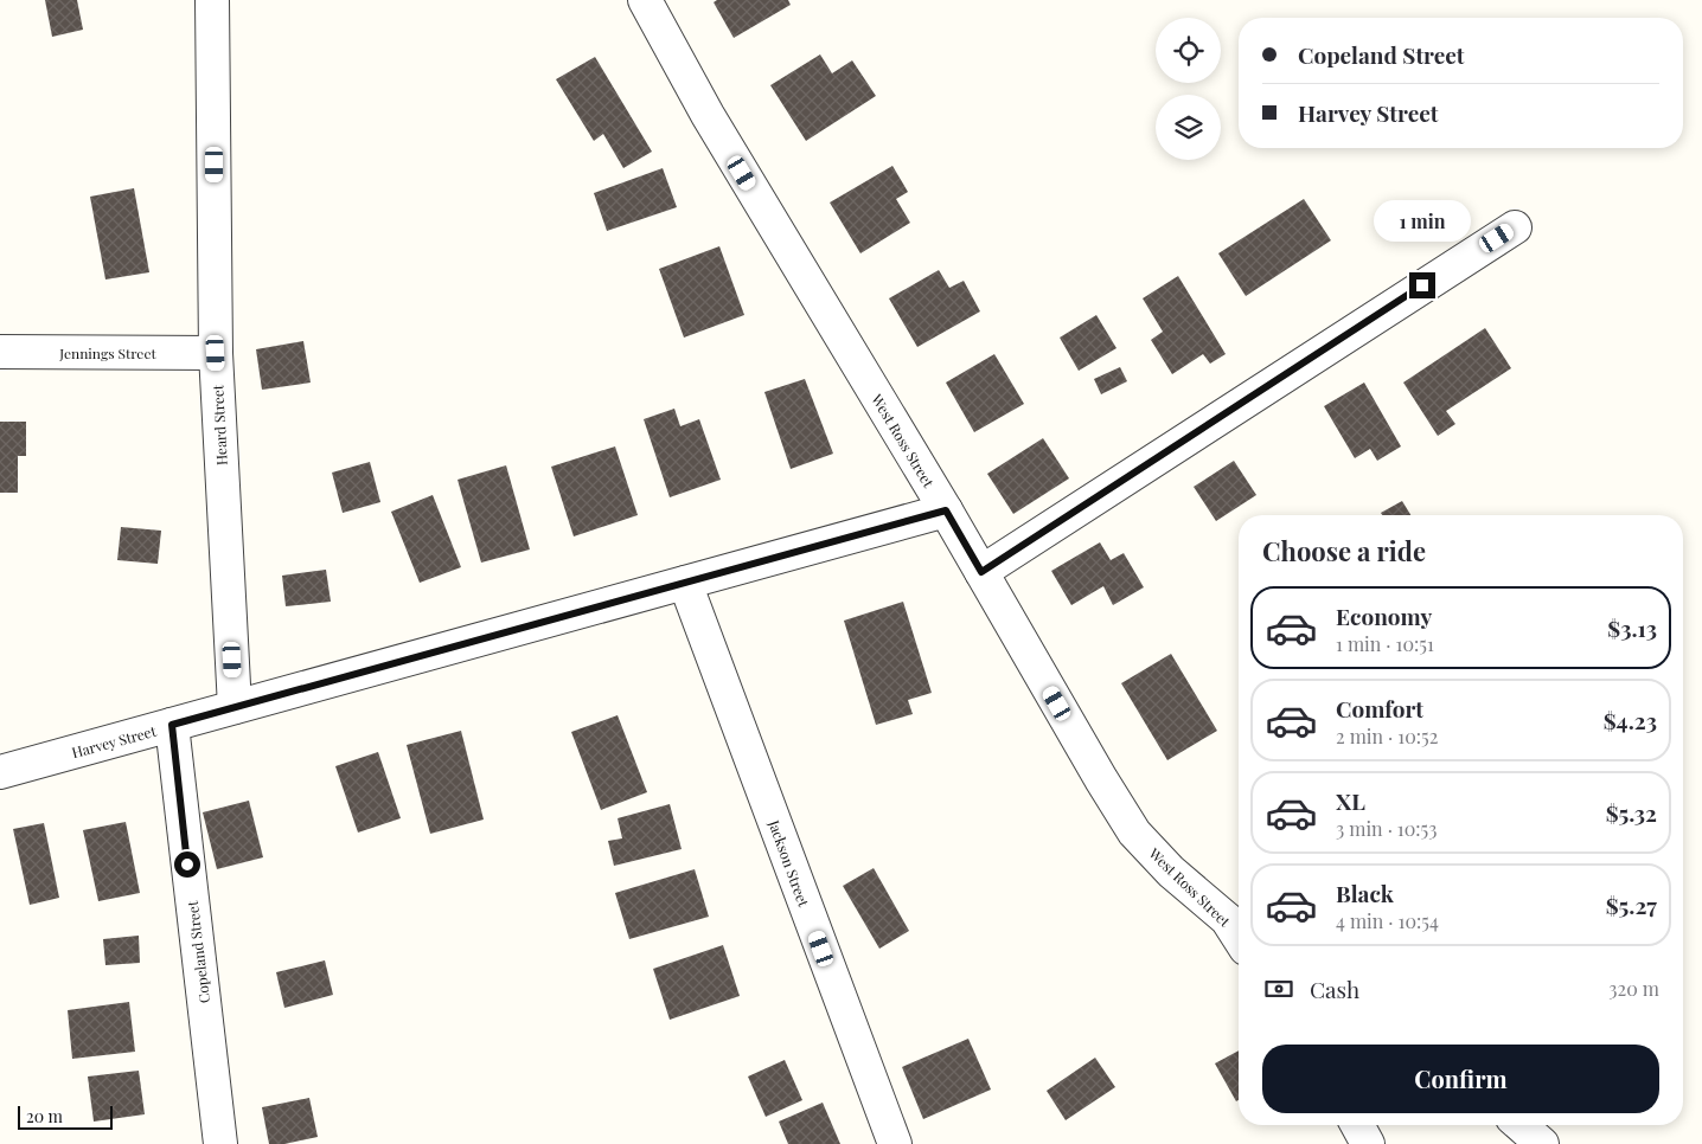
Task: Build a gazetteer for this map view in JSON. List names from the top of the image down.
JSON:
{
  "streets": {
    "street": [
      "Jennings Street",
      "Heard Street",
      "West Ross Street",
      "Harvey Street",
      "Jackson Street",
      "Copeland Street"
    ]
  },
  "crossings": [
    ["Jennings Street", "Heard Street"],
    ["Heard Street", "Harvey Street"],
    ["West Ross Street", "Harvey Street"],
    ["Harvey Street", "Jackson Street"],
    ["Harvey Street", "Copeland Street"]
  ],
  "scale_bar": "20 m",
  "page": {
    "banner": ["Copeland Street", "Harvey Street"],
    "bubble": "1 min",
    "heading": "Choose a ride",
    "list": [
      {
        "name": "Economy",
        "note": "1 min · 10:51",
        "value": "$3.13"
      },
      {
        "name": "Comfort",
        "note": "2 min · 10:52",
        "value": "$4.23"
      },
      {
        "name": "XL",
        "note": "3 min · 10:53",
        "value": "$5.32"
      },
      {
        "name": "Black",
        "note": "4 min · 10:54",
        "value": "$5.27"
      }
    ],
    "pay": ["Cash", "320 m"],
    "buttons": "Confirm",
    "scale": "20 m"
  }
}
